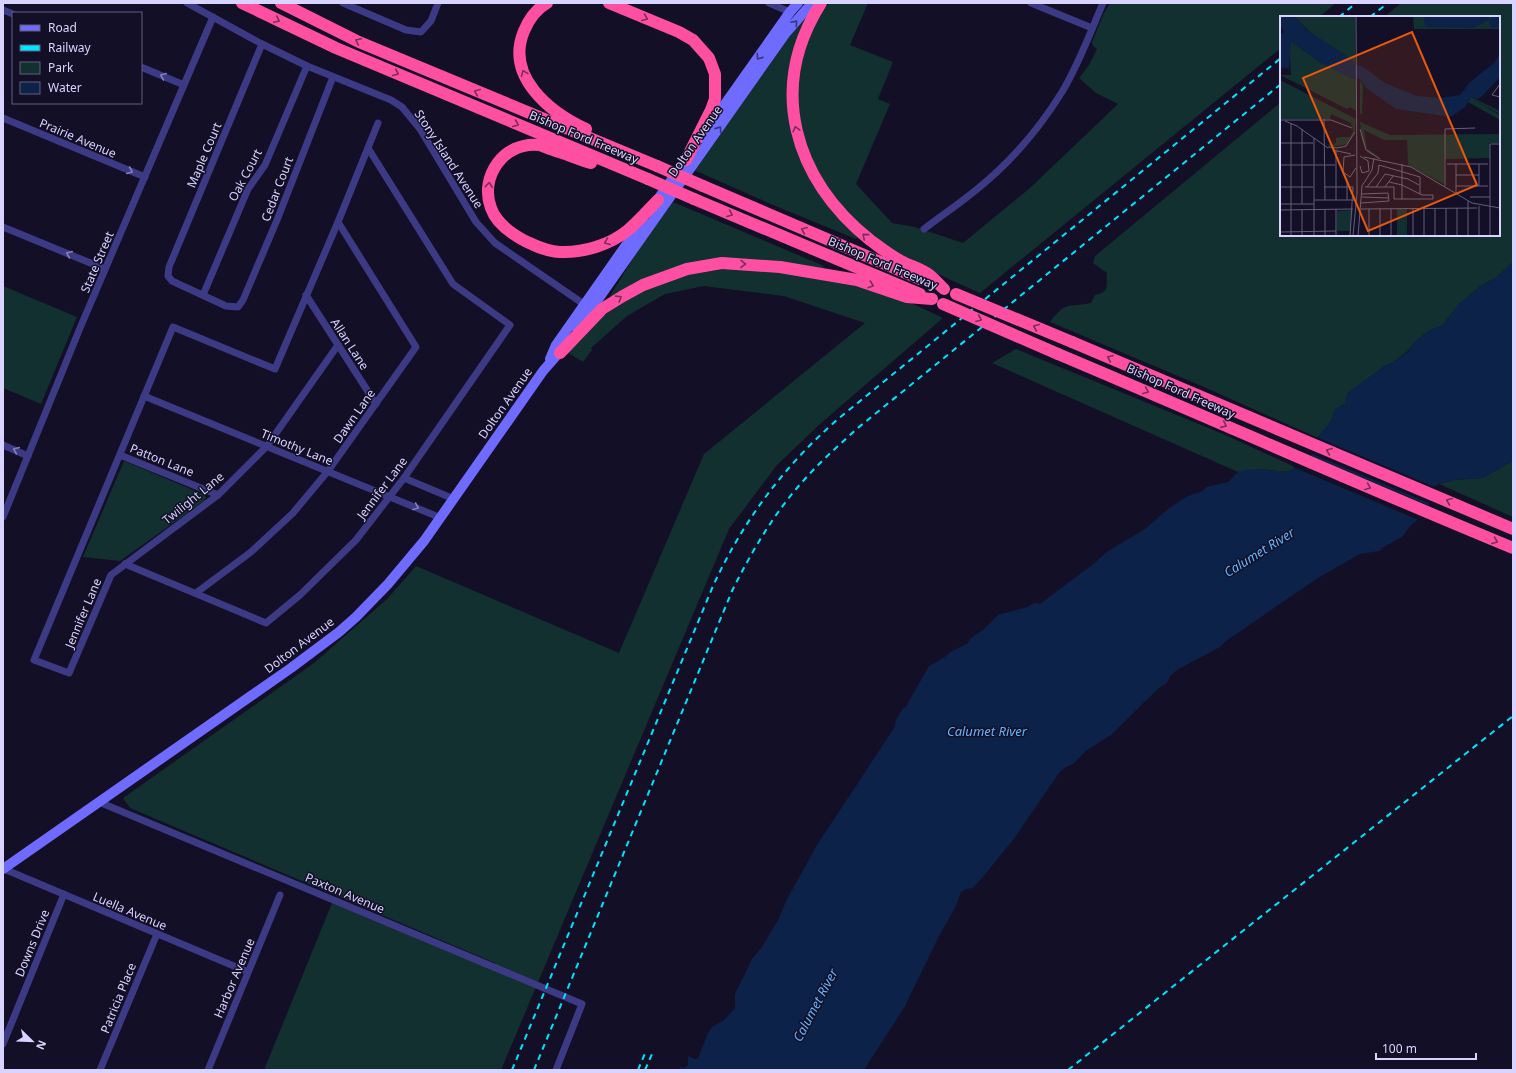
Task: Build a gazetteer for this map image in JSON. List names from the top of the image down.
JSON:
{
  "streets": {
    "highway": ["Bishop Ford Freeway"],
    "street": [
      "Prairie Avenue",
      "Dolton Avenue",
      "Maple Court",
      "Stony Island Avenue",
      "Oak Court",
      "Cedar Court",
      "State Street",
      "Allan Lane",
      "Dawn Lane",
      "Timothy Lane",
      "Patton Lane",
      "Jennifer Lane",
      "Twilight Lane",
      "Paxton Avenue",
      "Luella Avenue",
      "Downs Drive",
      "Harbor Avenue",
      "Patricia Place"
    ]
  },
  "crossings": [
    ["Prairie Avenue", "State Street"],
    ["Dolton Avenue", "Stony Island Avenue"],
    ["Dolton Avenue", "Timothy Lane"],
    ["Dolton Avenue", "Paxton Avenue"],
    ["Dolton Avenue", "Luella Avenue"],
    ["Maple Court", "Stony Island Avenue"],
    ["Maple Court", "Oak Court"],
    ["Maple Court", "Cedar Court"],
    ["Stony Island Avenue", "Oak Court"],
    ["Stony Island Avenue", "Cedar Court"],
    ["Stony Island Avenue", "State Street"],
    ["Oak Court", "Cedar Court"],
    ["Allan Lane", "Dawn Lane"],
    ["Allan Lane", "Jennifer Lane"],
    ["Allan Lane", "Twilight Lane"],
    ["Dawn Lane", "Timothy Lane"],
    ["Dawn Lane", "Jennifer Lane"],
    ["Timothy Lane", "Jennifer Lane"],
    ["Timothy Lane", "Twilight Lane"],
    ["Patton Lane", "Jennifer Lane"],
    ["Patton Lane", "Twilight Lane"],
    ["Jennifer Lane", "Twilight Lane"],
    ["Luella Avenue", "Downs Drive"],
    ["Luella Avenue", "Harbor Avenue"],
    ["Luella Avenue", "Patricia Place"]
  ],
  "one_way": ["Prairie Avenue"],
  "water": ["Calumet River"],
  "legend": [
    "Road",
    "Railway",
    "Park",
    "Water"
  ],
  "scale_bar": "100 m",
  "north": "bottom right"
}
